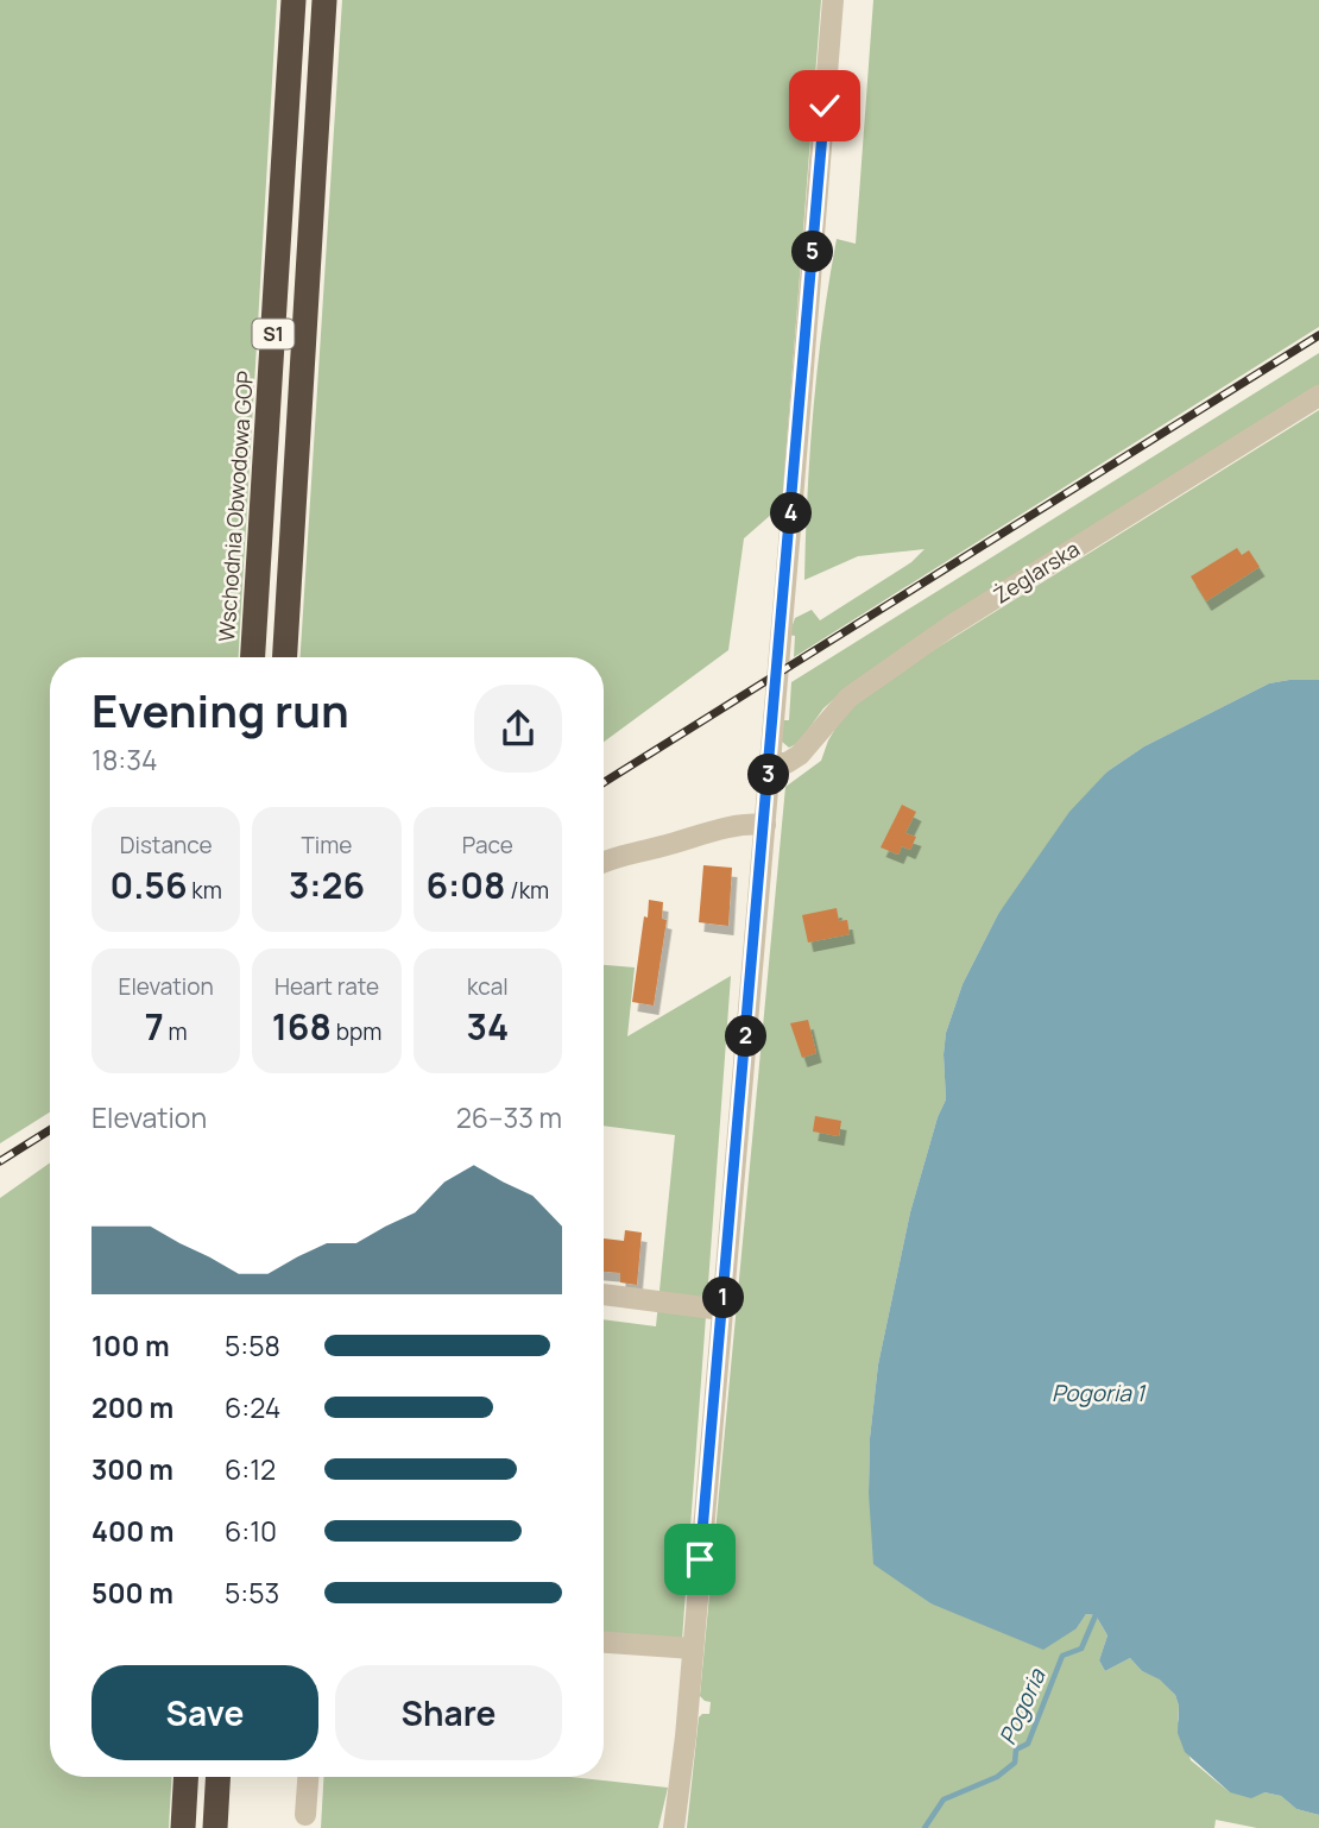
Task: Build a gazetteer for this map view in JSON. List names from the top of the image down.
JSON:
{
  "streets": {
    "highway": ["S1", "Wschodnia Obwodowa GOP"],
    "street": ["Żeglarska"]
  },
  "water": ["Pogoria 1", "Pogoria"],
  "page": {
    "pins": [
      "5",
      "4",
      "3",
      "2",
      "1"
    ],
    "heading": ["Evening run", "18:34"],
    "stats": [
      ["Distance", "0.56 km"],
      ["Time", "3:26"],
      ["Pace", "6:08 /km"],
      ["Elevation", "7 m"],
      ["Heart rate", "168 bpm"],
      ["kcal", "34"]
    ],
    "chart": ["Elevation", "26–33 m"],
    "list": [
      {
        "name": "100 m",
        "note": "5:58"
      },
      {
        "name": "200 m",
        "note": "6:24"
      },
      {
        "name": "300 m",
        "note": "6:12"
      },
      {
        "name": "400 m",
        "note": "6:10"
      },
      {
        "name": "500 m",
        "note": "5:53"
      }
    ],
    "buttons": ["Save", "Share"]
  }
}
